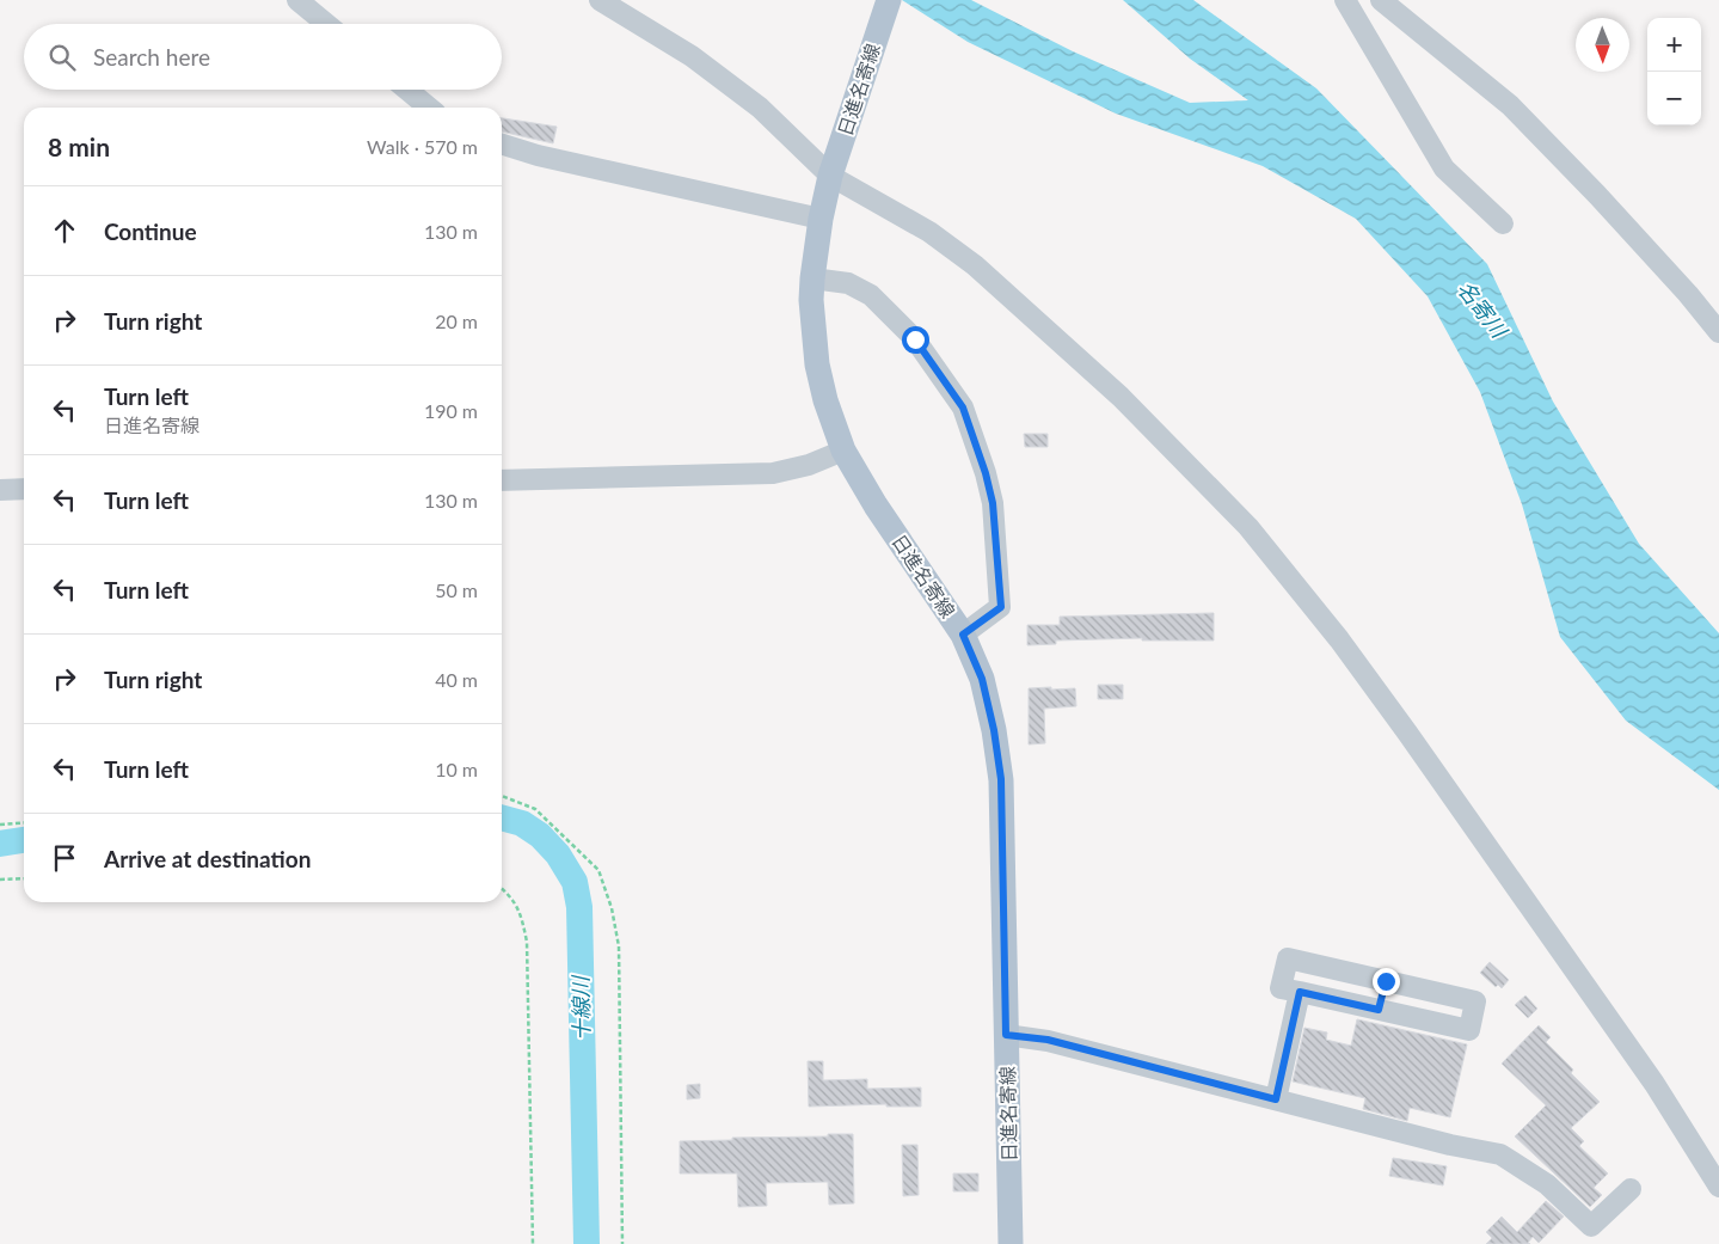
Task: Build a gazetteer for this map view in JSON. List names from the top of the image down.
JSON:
{
  "streets": {
    "main road": ["日進名寄線"]
  },
  "water": ["名寄川", "十線川"],
  "north": "bottom",
  "page": {
    "map_buttons": ["+", "−"],
    "search": "Search here",
    "heading": ["8 min", "Walk · 570 m"],
    "list": [
      ["Continue", "130 m"],
      ["Turn right", "20 m"],
      ["Turn left", "日進名寄線", "190 m"],
      ["Turn left", "130 m"],
      ["Turn left", "50 m"],
      ["Turn right", "40 m"],
      ["Turn left", "10 m"],
      "Arrive at destination"
    ]
  }
}
